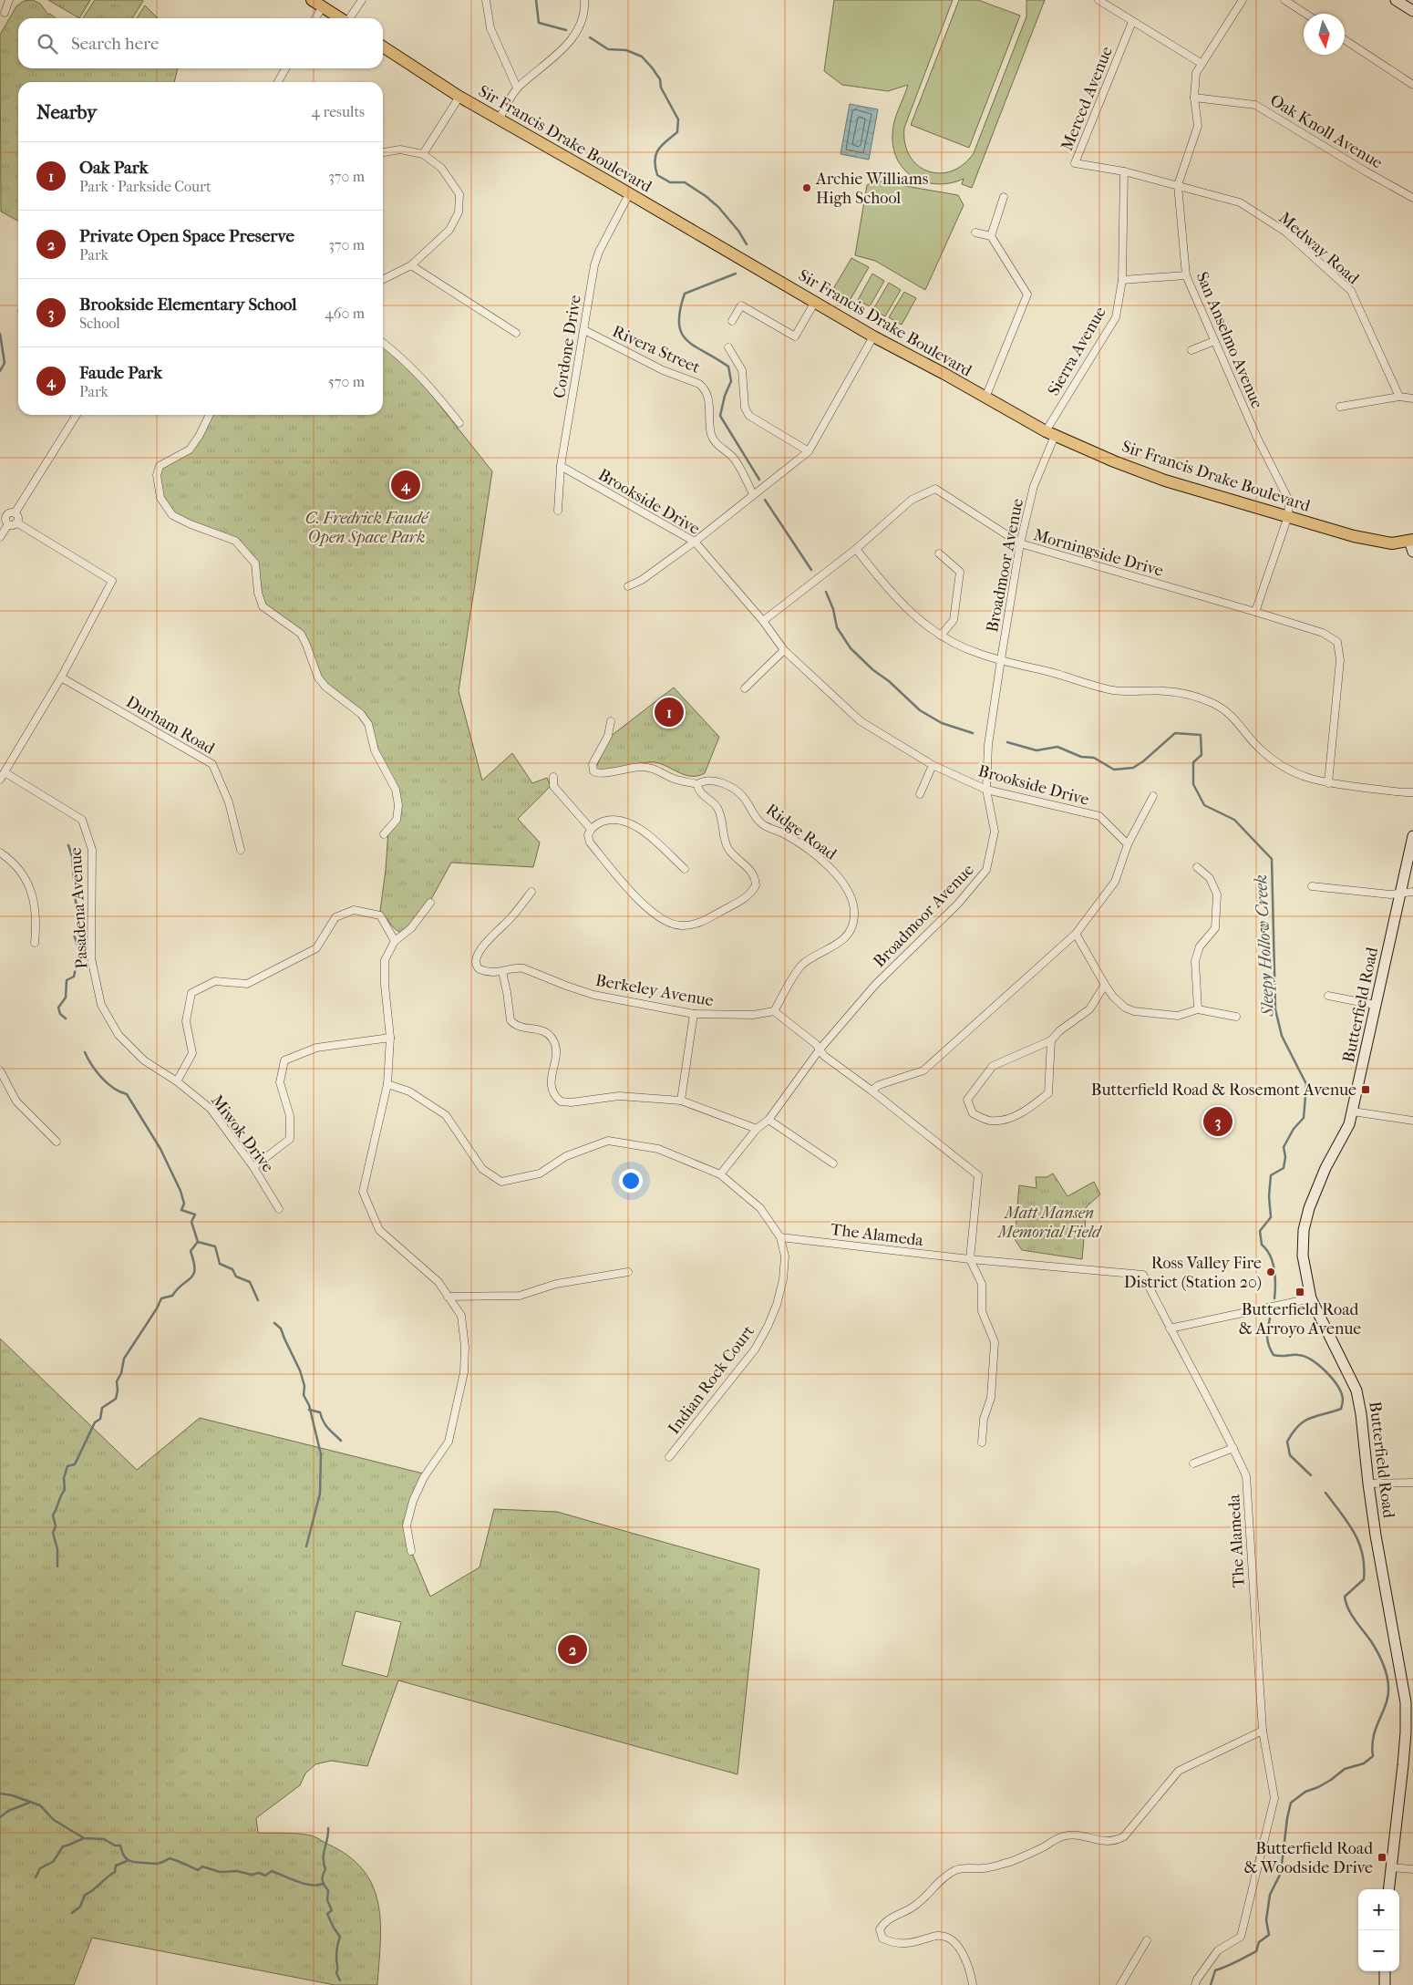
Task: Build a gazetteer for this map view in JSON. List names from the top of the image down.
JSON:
{
  "streets": {
    "main road": ["Sir Francis Drake Boulevard"],
    "street": [
      "Merced Avenue",
      "Oak Knoll Avenue",
      "Medway Road",
      "San Anselmo Avenue",
      "Cordone Drive",
      "Rivera Street",
      "Sierra Avenue",
      "Brookside Drive",
      "Morningside Drive",
      "Broadmoor Avenue",
      "Durham Road",
      "Ridge Road",
      "Pasadena Avenue",
      "Berkeley Avenue",
      "Butterfield Road",
      "Miwok Drive",
      "The Alameda",
      "Indian Rock Court"
    ]
  },
  "crossings": [
    ["Merced Avenue", "Medway Road"],
    ["Merced Avenue", "San Anselmo Avenue"],
    ["Merced Avenue", "Sierra Avenue"],
    ["Oak Knoll Avenue", "San Anselmo Avenue"],
    ["Sir Francis Drake Boulevard", "San Anselmo Avenue"],
    ["Sir Francis Drake Boulevard", "Cordone Drive"],
    ["Sir Francis Drake Boulevard", "Sierra Avenue"],
    ["Sir Francis Drake Boulevard", "Broadmoor Avenue"],
    ["Medway Road", "San Anselmo Avenue"],
    ["San Anselmo Avenue", "Morningside Drive"],
    ["Cordone Drive", "Rivera Street"],
    ["Cordone Drive", "Brookside Drive"],
    ["Sierra Avenue", "Broadmoor Avenue"],
    ["Brookside Drive", "Morningside Drive"],
    ["Brookside Drive", "Broadmoor Avenue"],
    ["Morningside Drive", "Broadmoor Avenue"],
    ["Ridge Road", "Berkeley Avenue"],
    ["Pasadena Avenue", "Miwok Drive"],
    ["The Alameda", "Indian Rock Court"]
  ],
  "water": ["Sleepy Hollow Creek"],
  "parks": ["C. Fredrick Faudé Open Space Park", "Matt Mansen Memorial Field"],
  "places": {
    "other": ["Archie Williams High School", "Ross Valley Fire District (Station 20)"],
    "transit": ["Butterfield Road & Rosemont Avenue", "Butterfield Road & Arroyo Avenue", "Butterfield Road & Woodside Drive"]
  },
  "north": "bottom",
  "page": {
    "search": "Search here",
    "heading": ["Nearby", "4 results"],
    "list": [
      {
        "mark": "1",
        "name": "Oak Park",
        "note": "Park · Parkside Court",
        "value": "370 m"
      },
      {
        "mark": "2",
        "name": "Private Open Space Preserve",
        "note": "Park",
        "value": "370 m"
      },
      {
        "mark": "3",
        "name": "Brookside Elementary School",
        "note": "School",
        "value": "460 m"
      },
      {
        "mark": "4",
        "name": "Faude Park",
        "note": "Park",
        "value": "570 m"
      }
    ],
    "pins": [
      "4",
      "1",
      "3",
      "2"
    ],
    "map_buttons": ["+", "−"]
  }
}
